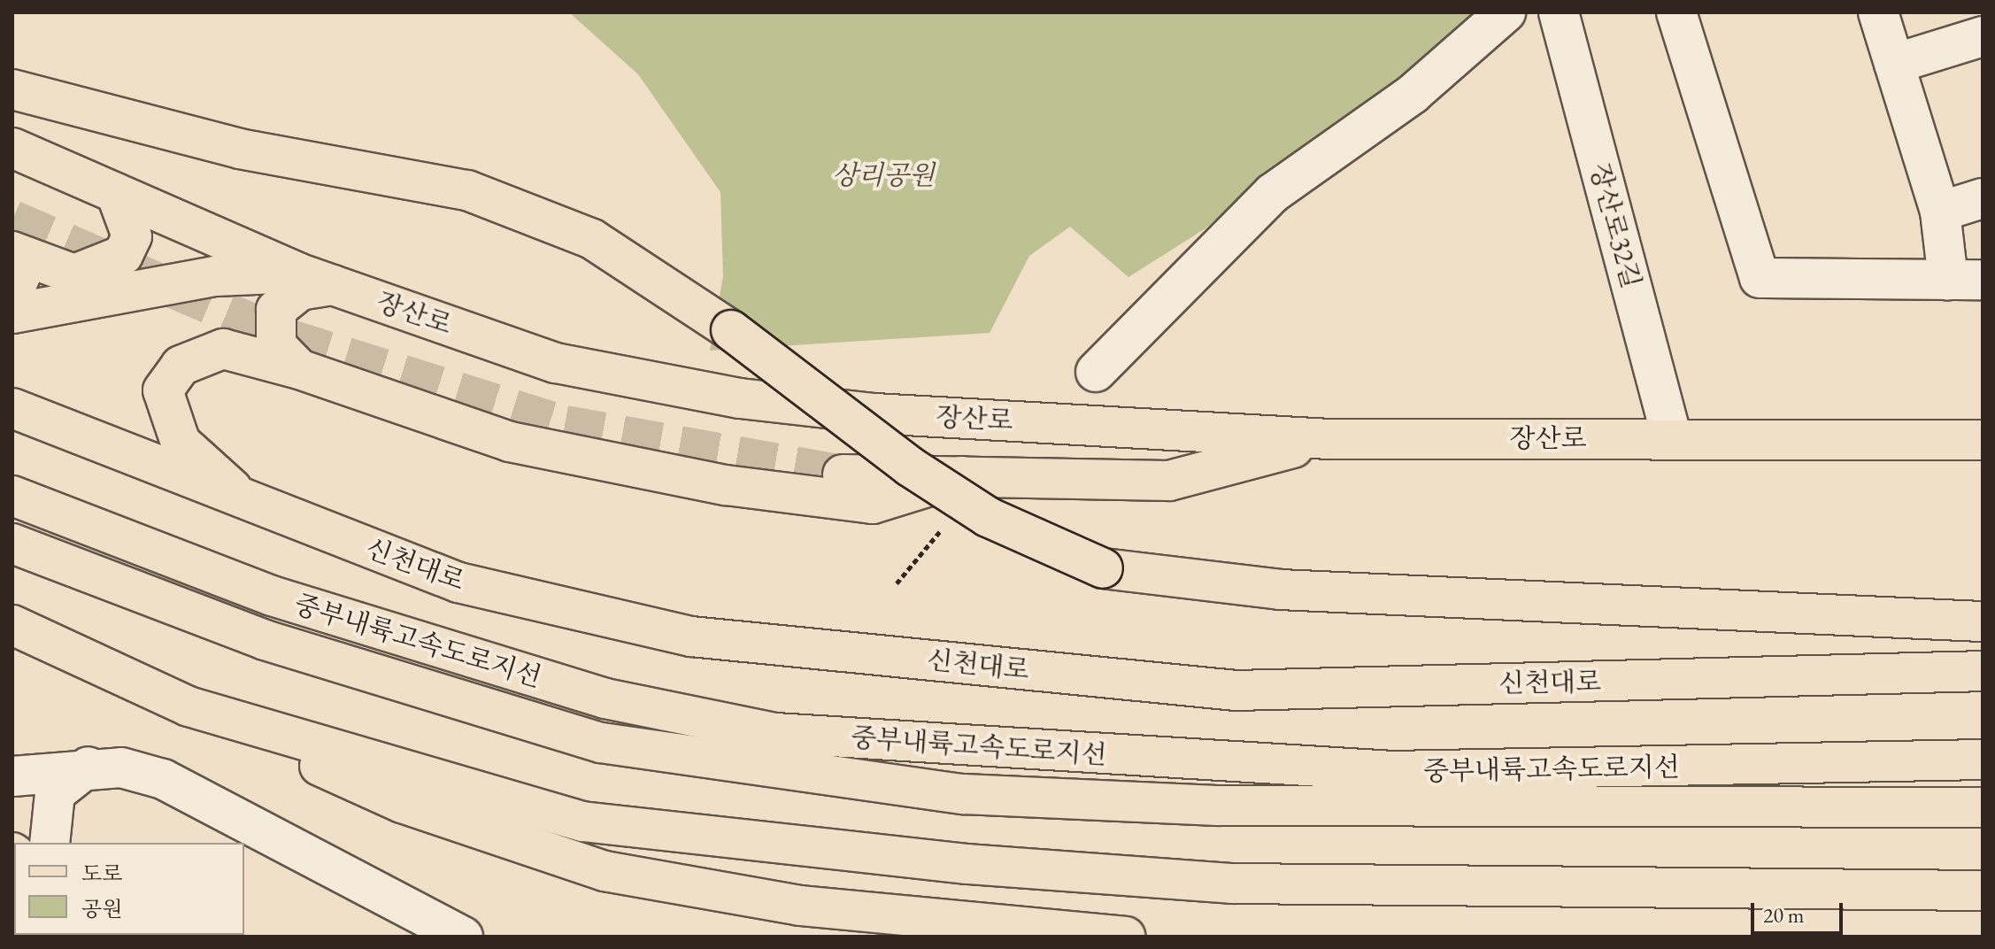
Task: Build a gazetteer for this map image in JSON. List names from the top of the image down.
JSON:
{
  "streets": {
    "main road": ["장산로", "신천대로", "중부내륙고속도로지선"],
    "street": ["장산로32길"]
  },
  "crossings": [
    ["장산로32길", "장산로"]
  ],
  "parks": ["상리공원"],
  "legend": ["도로", "공원"],
  "scale_bar": "20 m"
}
